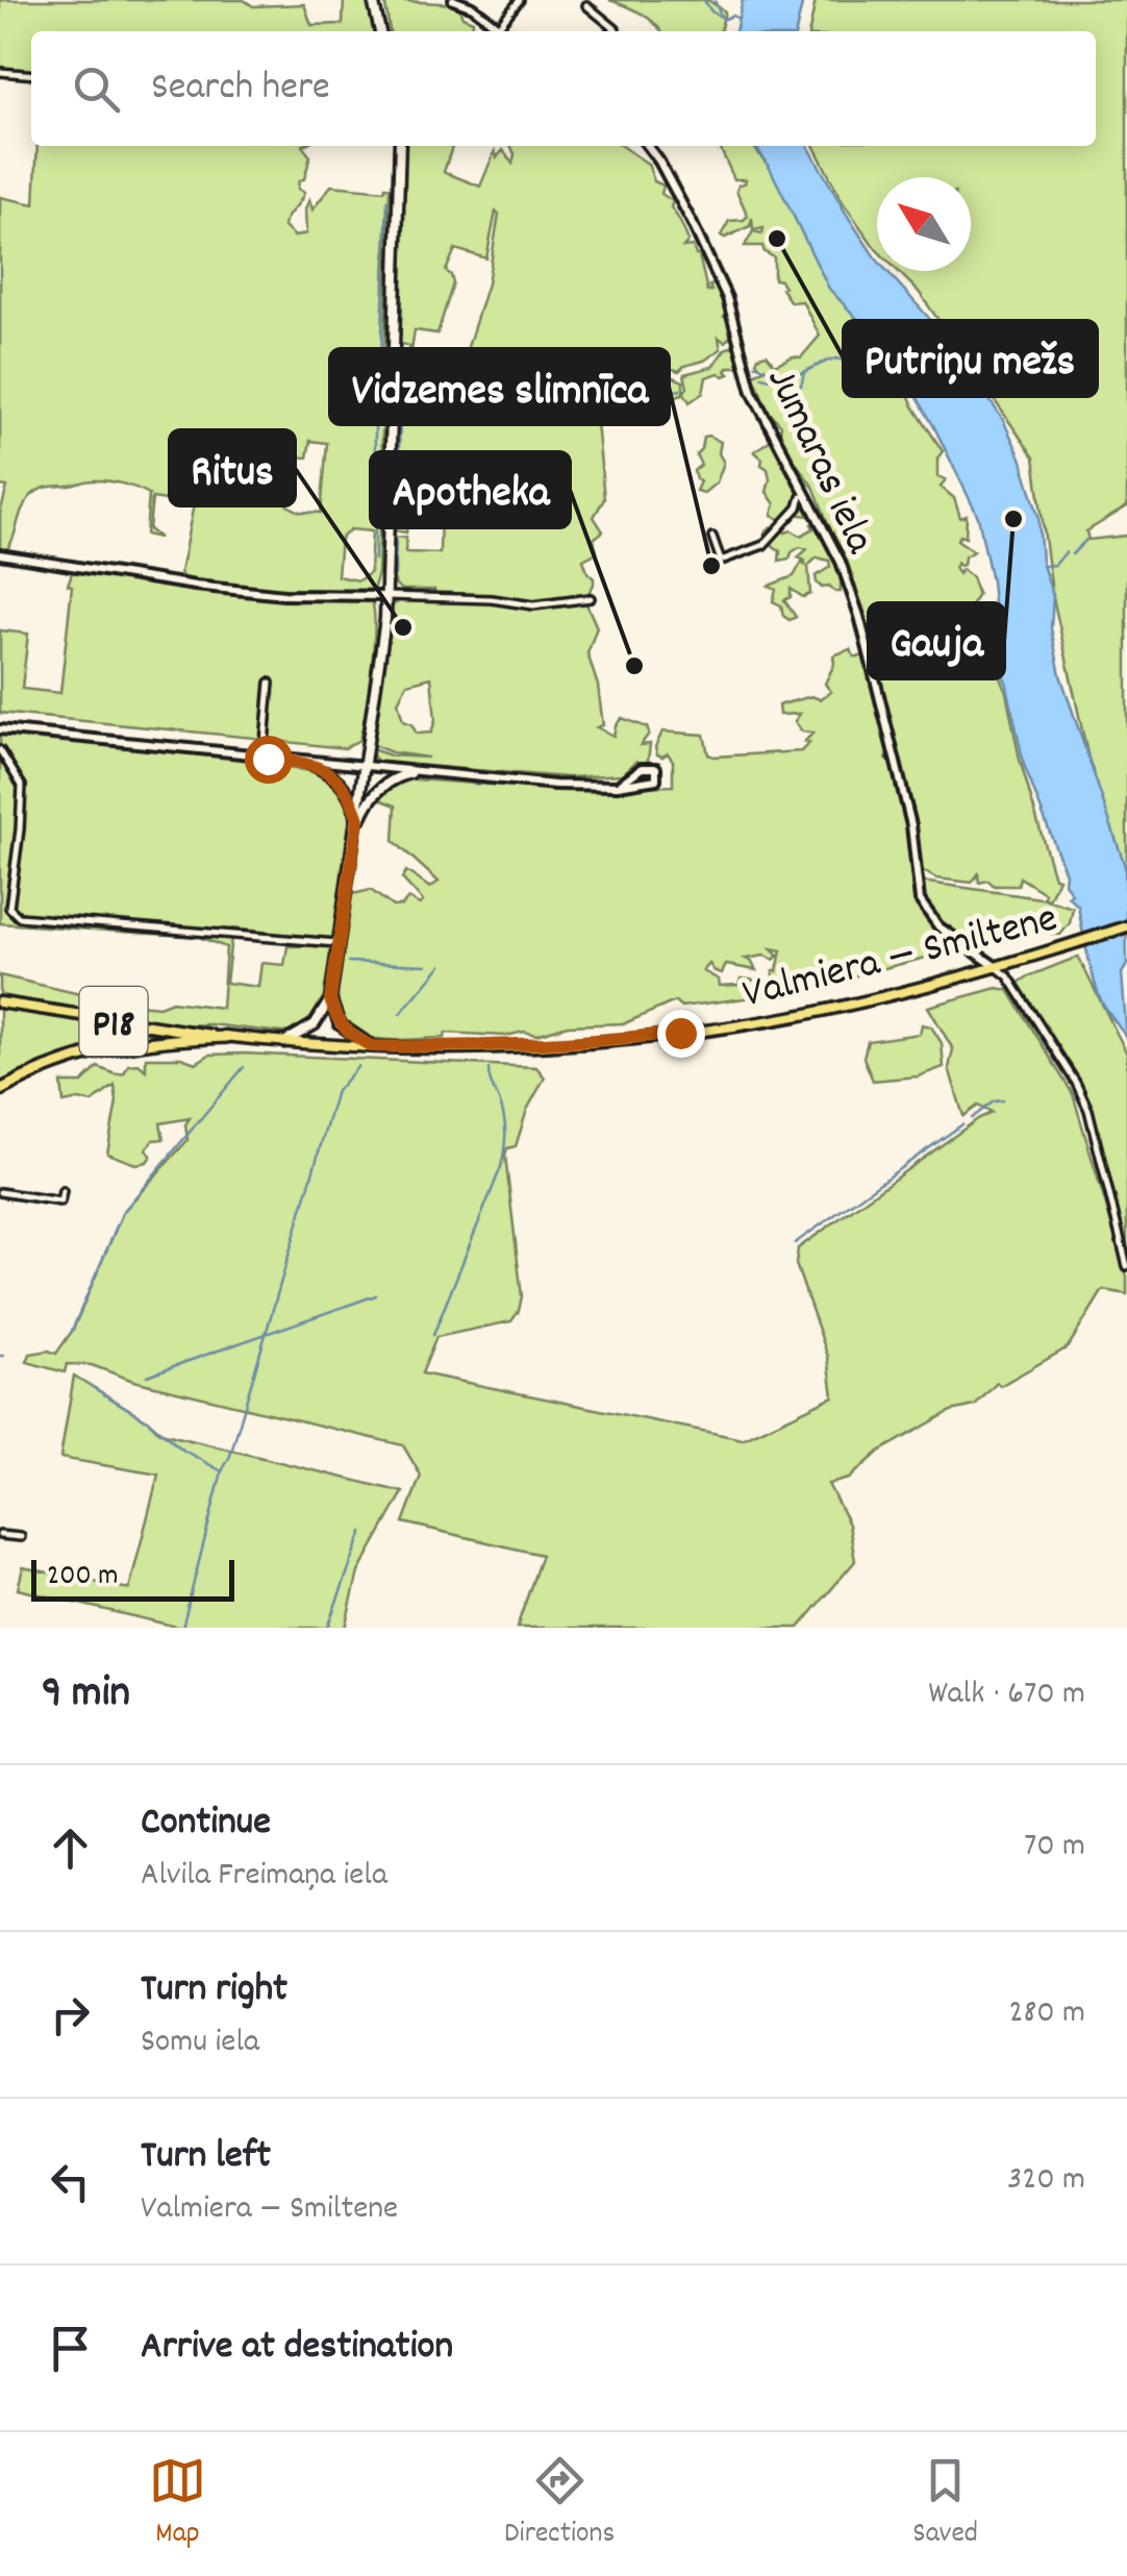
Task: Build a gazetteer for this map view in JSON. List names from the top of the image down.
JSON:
{
  "streets": {
    "main road": ["Valmiera — Smiltene", "P18"],
    "street": ["Jumaras iela"]
  },
  "crossings": [
    ["Jumaras iela", "Valmiera — Smiltene"]
  ],
  "places": [
    "Putriņu mežs",
    "Gauja",
    "Vidzemes slimnīca",
    "Ritus",
    "Apotheka"
  ],
  "scale_bar": "200 m",
  "north": "top left",
  "page": {
    "search": "Search here",
    "scale": "200 m",
    "heading": ["9 min", "Walk · 670 m"],
    "list": [
      ["Continue", "Alvila Freimaņa iela", "70 m"],
      ["Turn right", "Somu iela", "280 m"],
      ["Turn left", "Valmiera — Smiltene", "320 m"],
      "Arrive at destination"
    ],
    "nav": ["Map", "Directions", "Saved"]
  }
}
